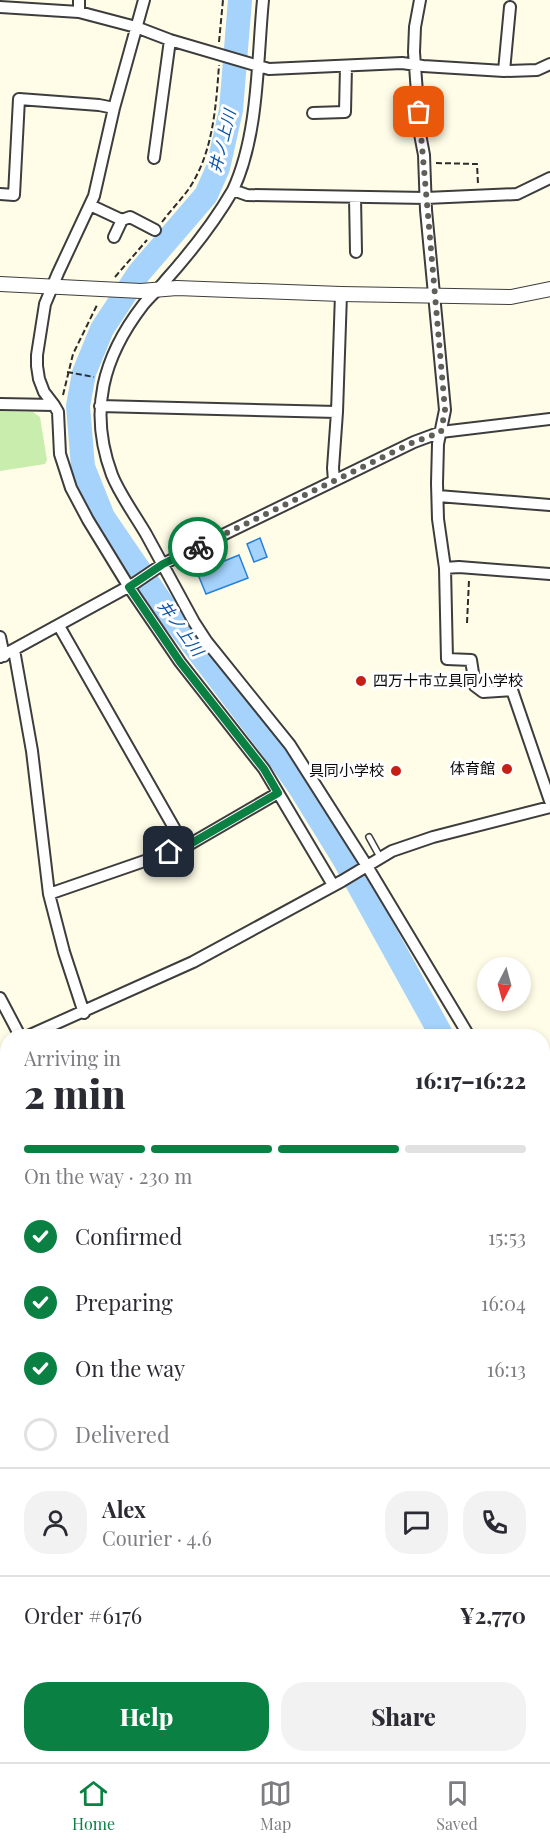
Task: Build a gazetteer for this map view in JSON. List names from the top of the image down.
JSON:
{
  "water": ["井ノ上川"],
  "places": ["四万十市立具同小学校", "体育館", "具同小学校"],
  "north": "bottom",
  "page": {
    "heading": ["2 min", "Arriving in", "16:17–16:22"],
    "panel": [
      "Alex",
      "Courier · 4.6",
      "Order #6176",
      "¥2,770"
    ],
    "bar": "On the way · 230 m",
    "list": [
      ["Confirmed", "15:53"],
      ["Preparing", "16:04"],
      ["On the way", "16:13"],
      "Delivered"
    ],
    "buttons": ["Help", "Share"],
    "tabs": ["Home", "Map", "Saved"]
  }
}
